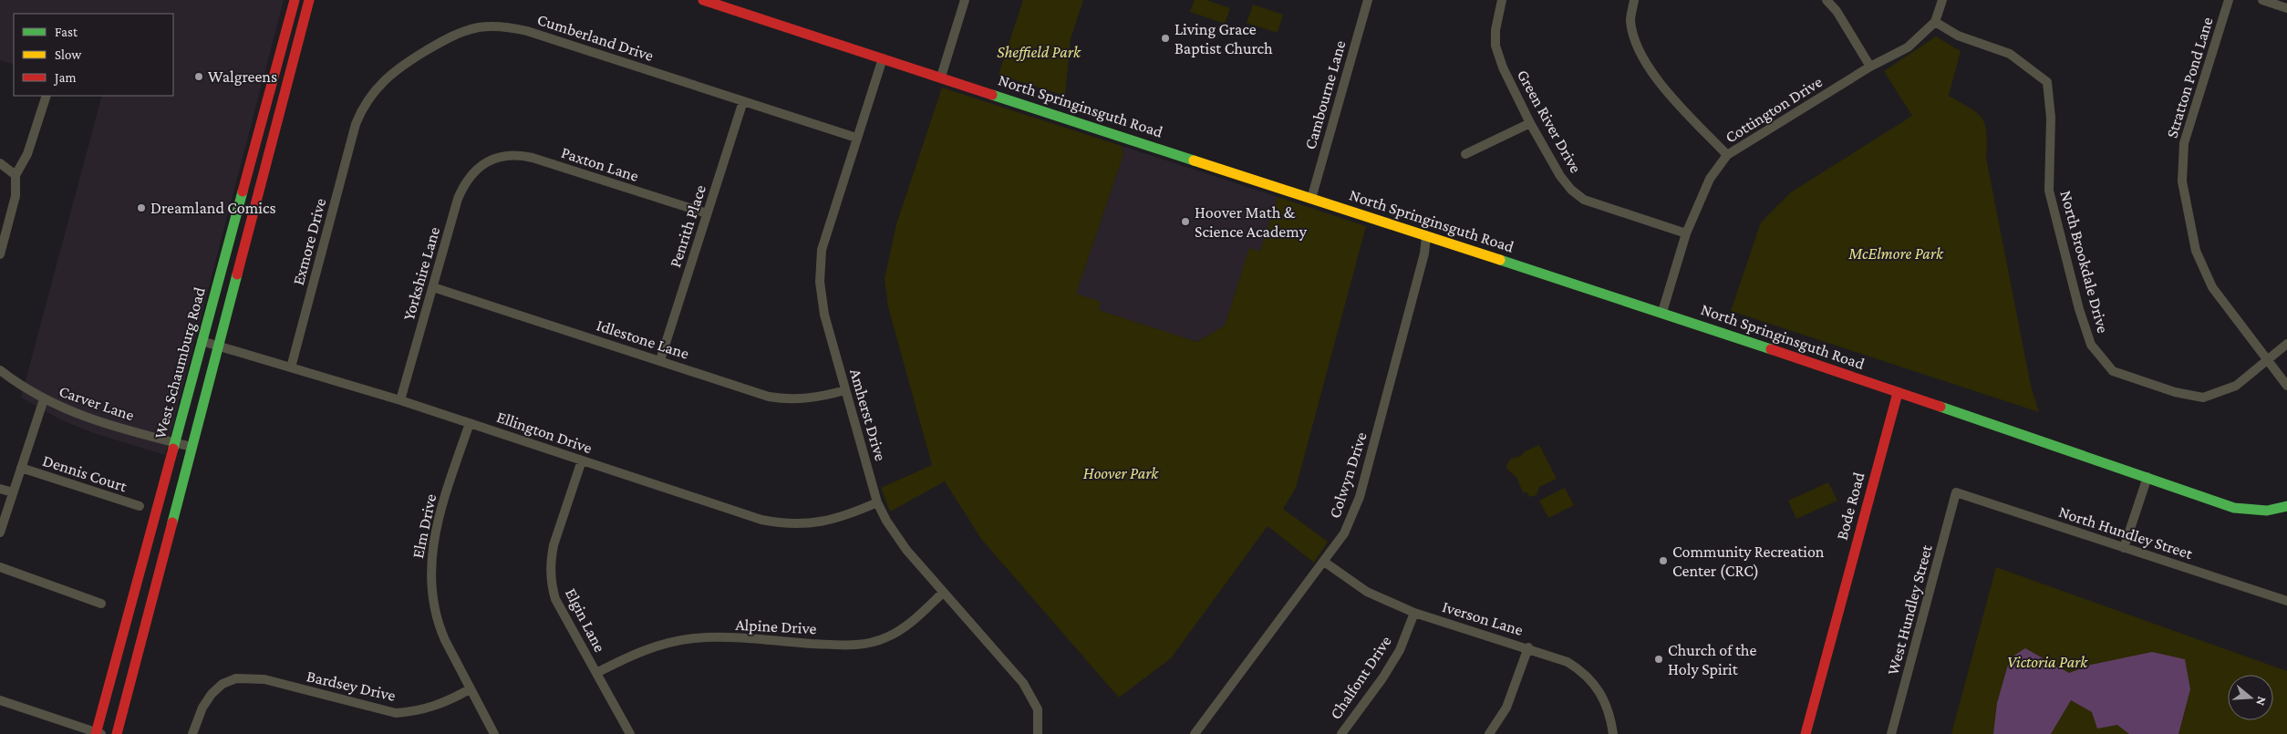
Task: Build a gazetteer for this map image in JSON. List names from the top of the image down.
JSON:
{
  "streets": {
    "street": [
      "Cumberland Drive",
      "Stratton Pond Lane",
      "Cambourne Lane",
      "North Springinsguth Road",
      "Cottington Drive",
      "Green River Drive",
      "Paxton Lane",
      "Penrith Place",
      "Exmore Drive",
      "North Brookdale Drive",
      "Yorkshire Lane",
      "Idlestone Lane",
      "West Schaumburg Road",
      "Carver Lane",
      "Amherst Drive",
      "Ellington Drive",
      "Dennis Court",
      "Colwyn Drive",
      "Bode Road",
      "Elm Drive",
      "North Hundley Street",
      "West Hundley Street",
      "Iverson Lane",
      "Elgin Lane",
      "Alpine Drive",
      "Chalfont Drive",
      "Bardsey Drive"
    ]
  },
  "crossings": [
    ["Cumberland Drive", "Penrith Place"],
    ["Cumberland Drive", "Exmore Drive"],
    ["Cumberland Drive", "Amherst Drive"],
    ["Stratton Pond Lane", "North Brookdale Drive"],
    ["Cambourne Lane", "North Springinsguth Road"],
    ["North Springinsguth Road", "Cottington Drive"],
    ["North Springinsguth Road", "Amherst Drive"],
    ["North Springinsguth Road", "Colwyn Drive"],
    ["North Springinsguth Road", "Bode Road"],
    ["Cottington Drive", "Green River Drive"],
    ["Cottington Drive", "North Brookdale Drive"],
    ["Paxton Lane", "Penrith Place"],
    ["Paxton Lane", "Yorkshire Lane"],
    ["Penrith Place", "Idlestone Lane"],
    ["Exmore Drive", "Ellington Drive"],
    ["Yorkshire Lane", "Idlestone Lane"],
    ["Yorkshire Lane", "Ellington Drive"],
    ["Idlestone Lane", "Amherst Drive"],
    ["West Schaumburg Road", "Carver Lane"],
    ["West Schaumburg Road", "Ellington Drive"],
    ["Amherst Drive", "Ellington Drive"],
    ["Amherst Drive", "Alpine Drive"],
    ["Ellington Drive", "Elm Drive"],
    ["Ellington Drive", "Elgin Lane"],
    ["Colwyn Drive", "Iverson Lane"],
    ["Elm Drive", "Bardsey Drive"],
    ["North Hundley Street", "West Hundley Street"],
    ["Iverson Lane", "Chalfont Drive"],
    ["Elgin Lane", "Alpine Drive"]
  ],
  "parks": [
    "Sheffield Park",
    "McElmore Park",
    "Hoover Park",
    "Victoria Park"
  ],
  "places": [
    "Living Grace Baptist Church",
    "Walgreens",
    "Dreamland Comics",
    "Hoover Math & Science Academy",
    "Community Recreation Center (CRC)",
    "Church of the Holy Spirit"
  ],
  "legend": ["Fast", "Slow", "Jam"],
  "north": "right"
}
